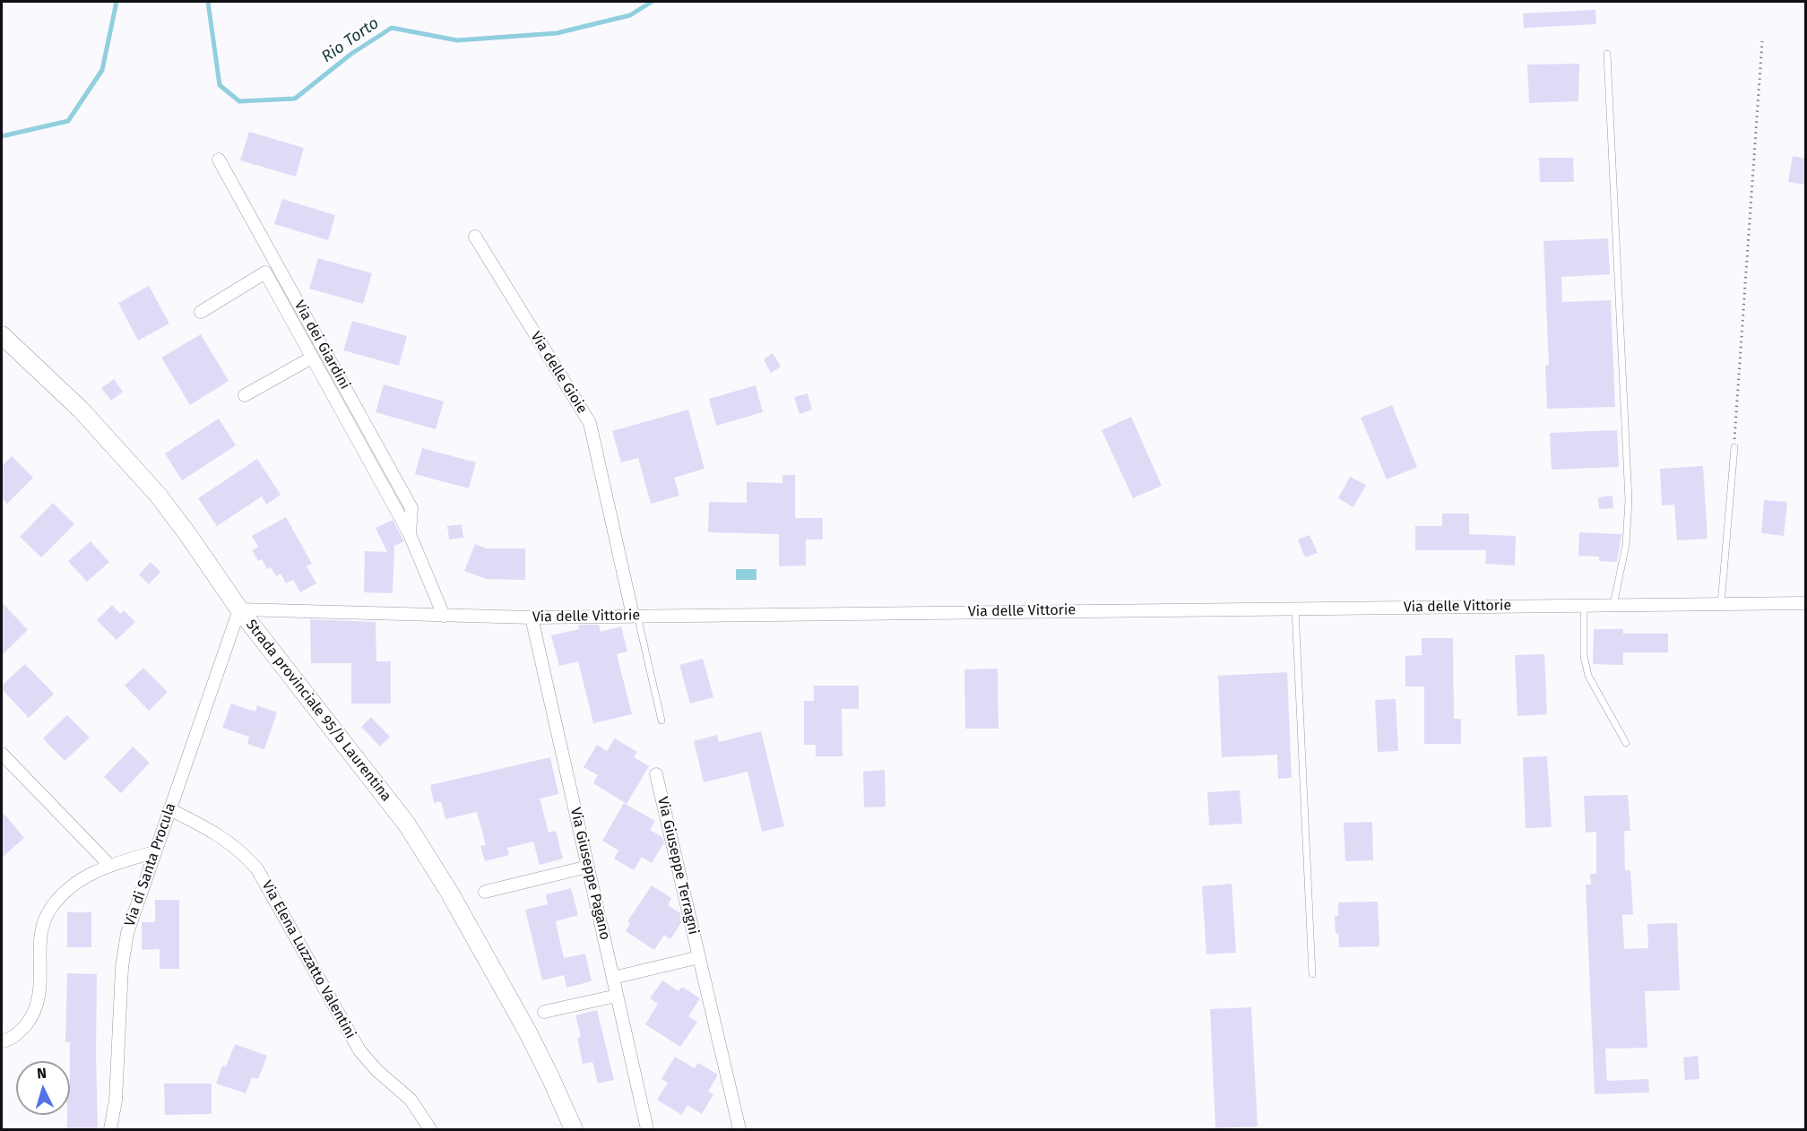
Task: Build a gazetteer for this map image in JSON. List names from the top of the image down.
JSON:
{
  "streets": {
    "main road": ["Strada provinciale 95/b Laurentina"],
    "street": [
      "Via dei Giardini",
      "Via delle Gioie",
      "Via delle Vittorie",
      "Via di Santa Procula",
      "Via Giuseppe Terragni",
      "Via Giuseppe Pagano",
      "Via Elena Luzzatto Valentini"
    ]
  },
  "crossings": [
    ["Via dei Giardini", "Via delle Vittorie"],
    ["Via delle Gioie", "Via delle Vittorie"],
    ["Via delle Vittorie", "Strada provinciale 95/b Laurentina"],
    ["Via delle Vittorie", "Via di Santa Procula"],
    ["Via delle Vittorie", "Via Giuseppe Pagano"],
    ["Strada provinciale 95/b Laurentina", "Via di Santa Procula"],
    ["Via di Santa Procula", "Via Elena Luzzatto Valentini"]
  ],
  "water": ["Rio Torto"],
  "north": "top"
}
